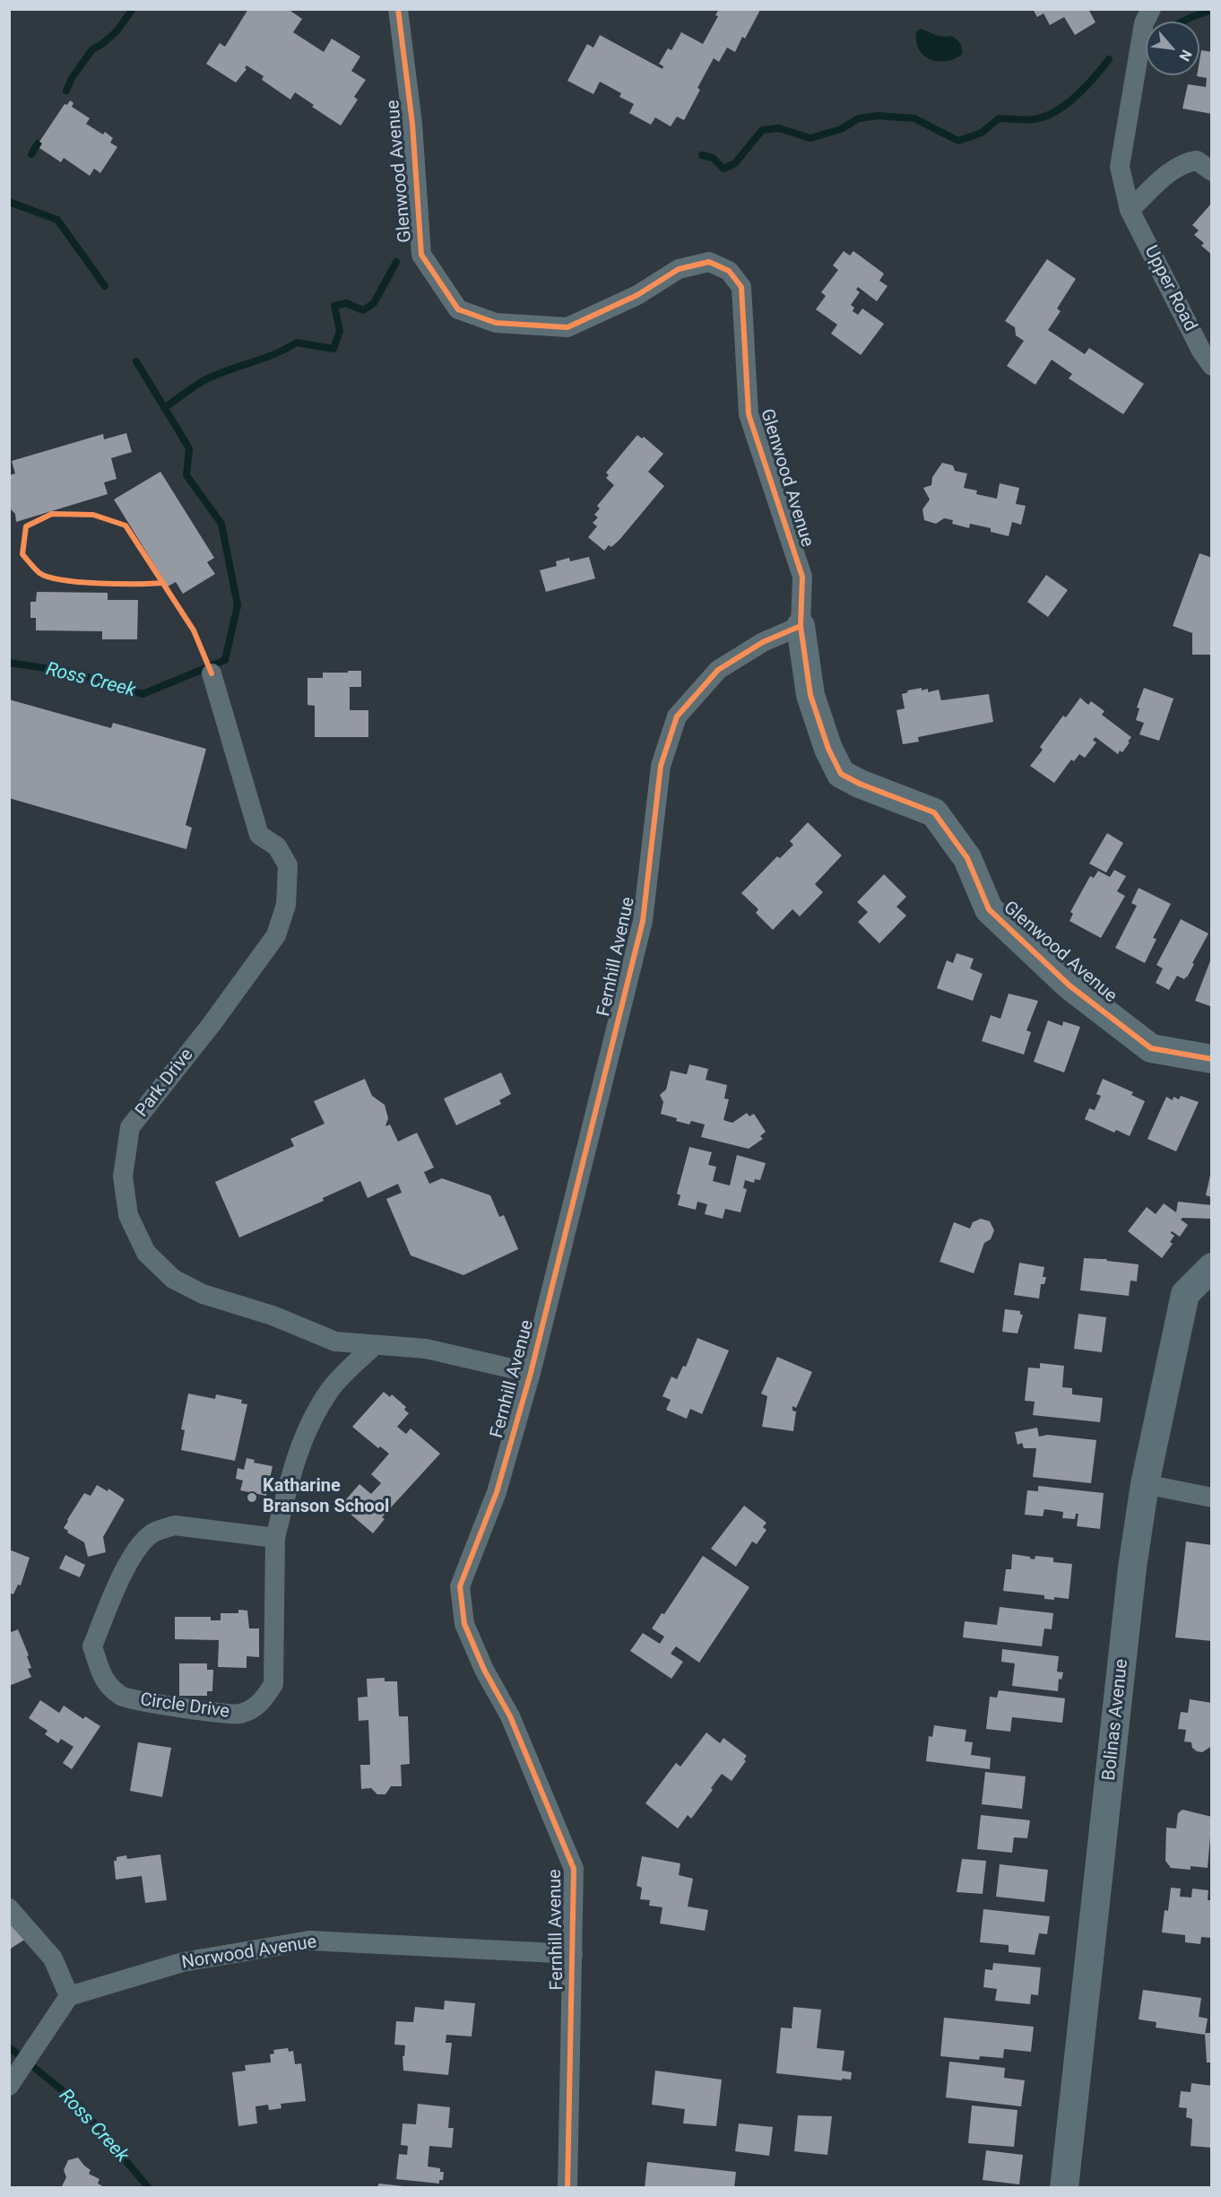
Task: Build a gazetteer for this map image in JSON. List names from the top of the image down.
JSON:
{
  "streets": {
    "street": [
      "Glenwood Avenue",
      "Upper Road",
      "Fernhill Avenue",
      "Park Drive",
      "Circle Drive",
      "Bolinas Avenue",
      "Norwood Avenue"
    ]
  },
  "crossings": [
    ["Glenwood Avenue", "Fernhill Avenue"],
    ["Fernhill Avenue", "Park Drive"],
    ["Fernhill Avenue", "Norwood Avenue"],
    ["Park Drive", "Circle Drive"]
  ],
  "water": ["Ross Creek"],
  "places": ["Katharine Branson School"],
  "north": "bottom right"
}
